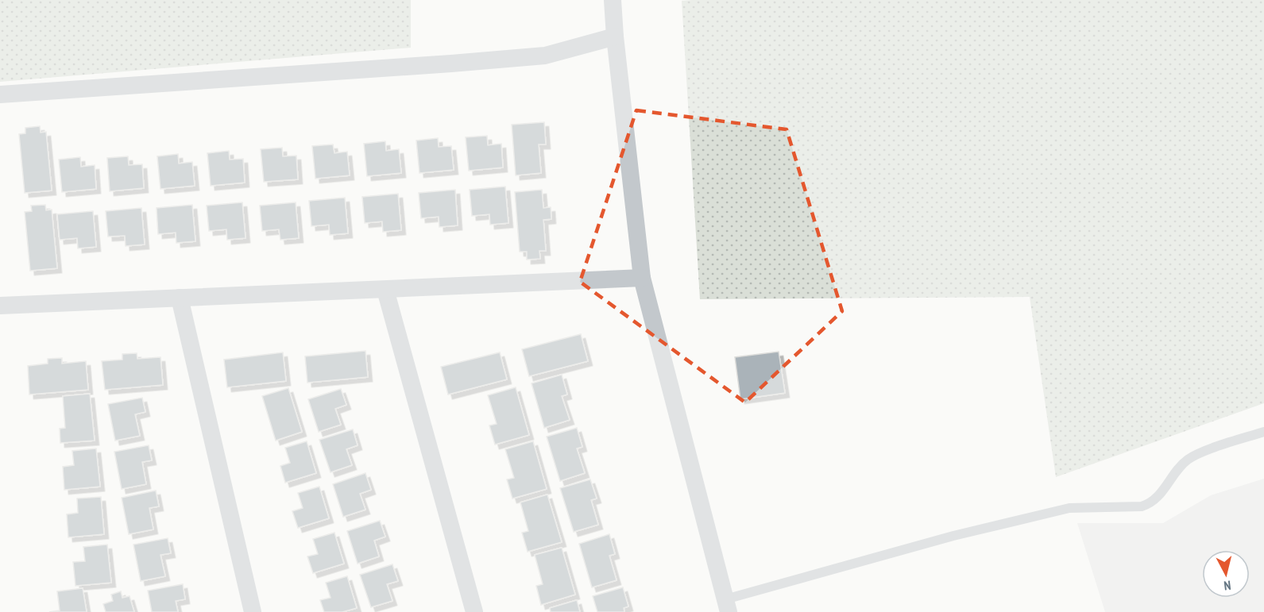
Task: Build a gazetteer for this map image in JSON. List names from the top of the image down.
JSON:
{
  "north": "bottom"
}
